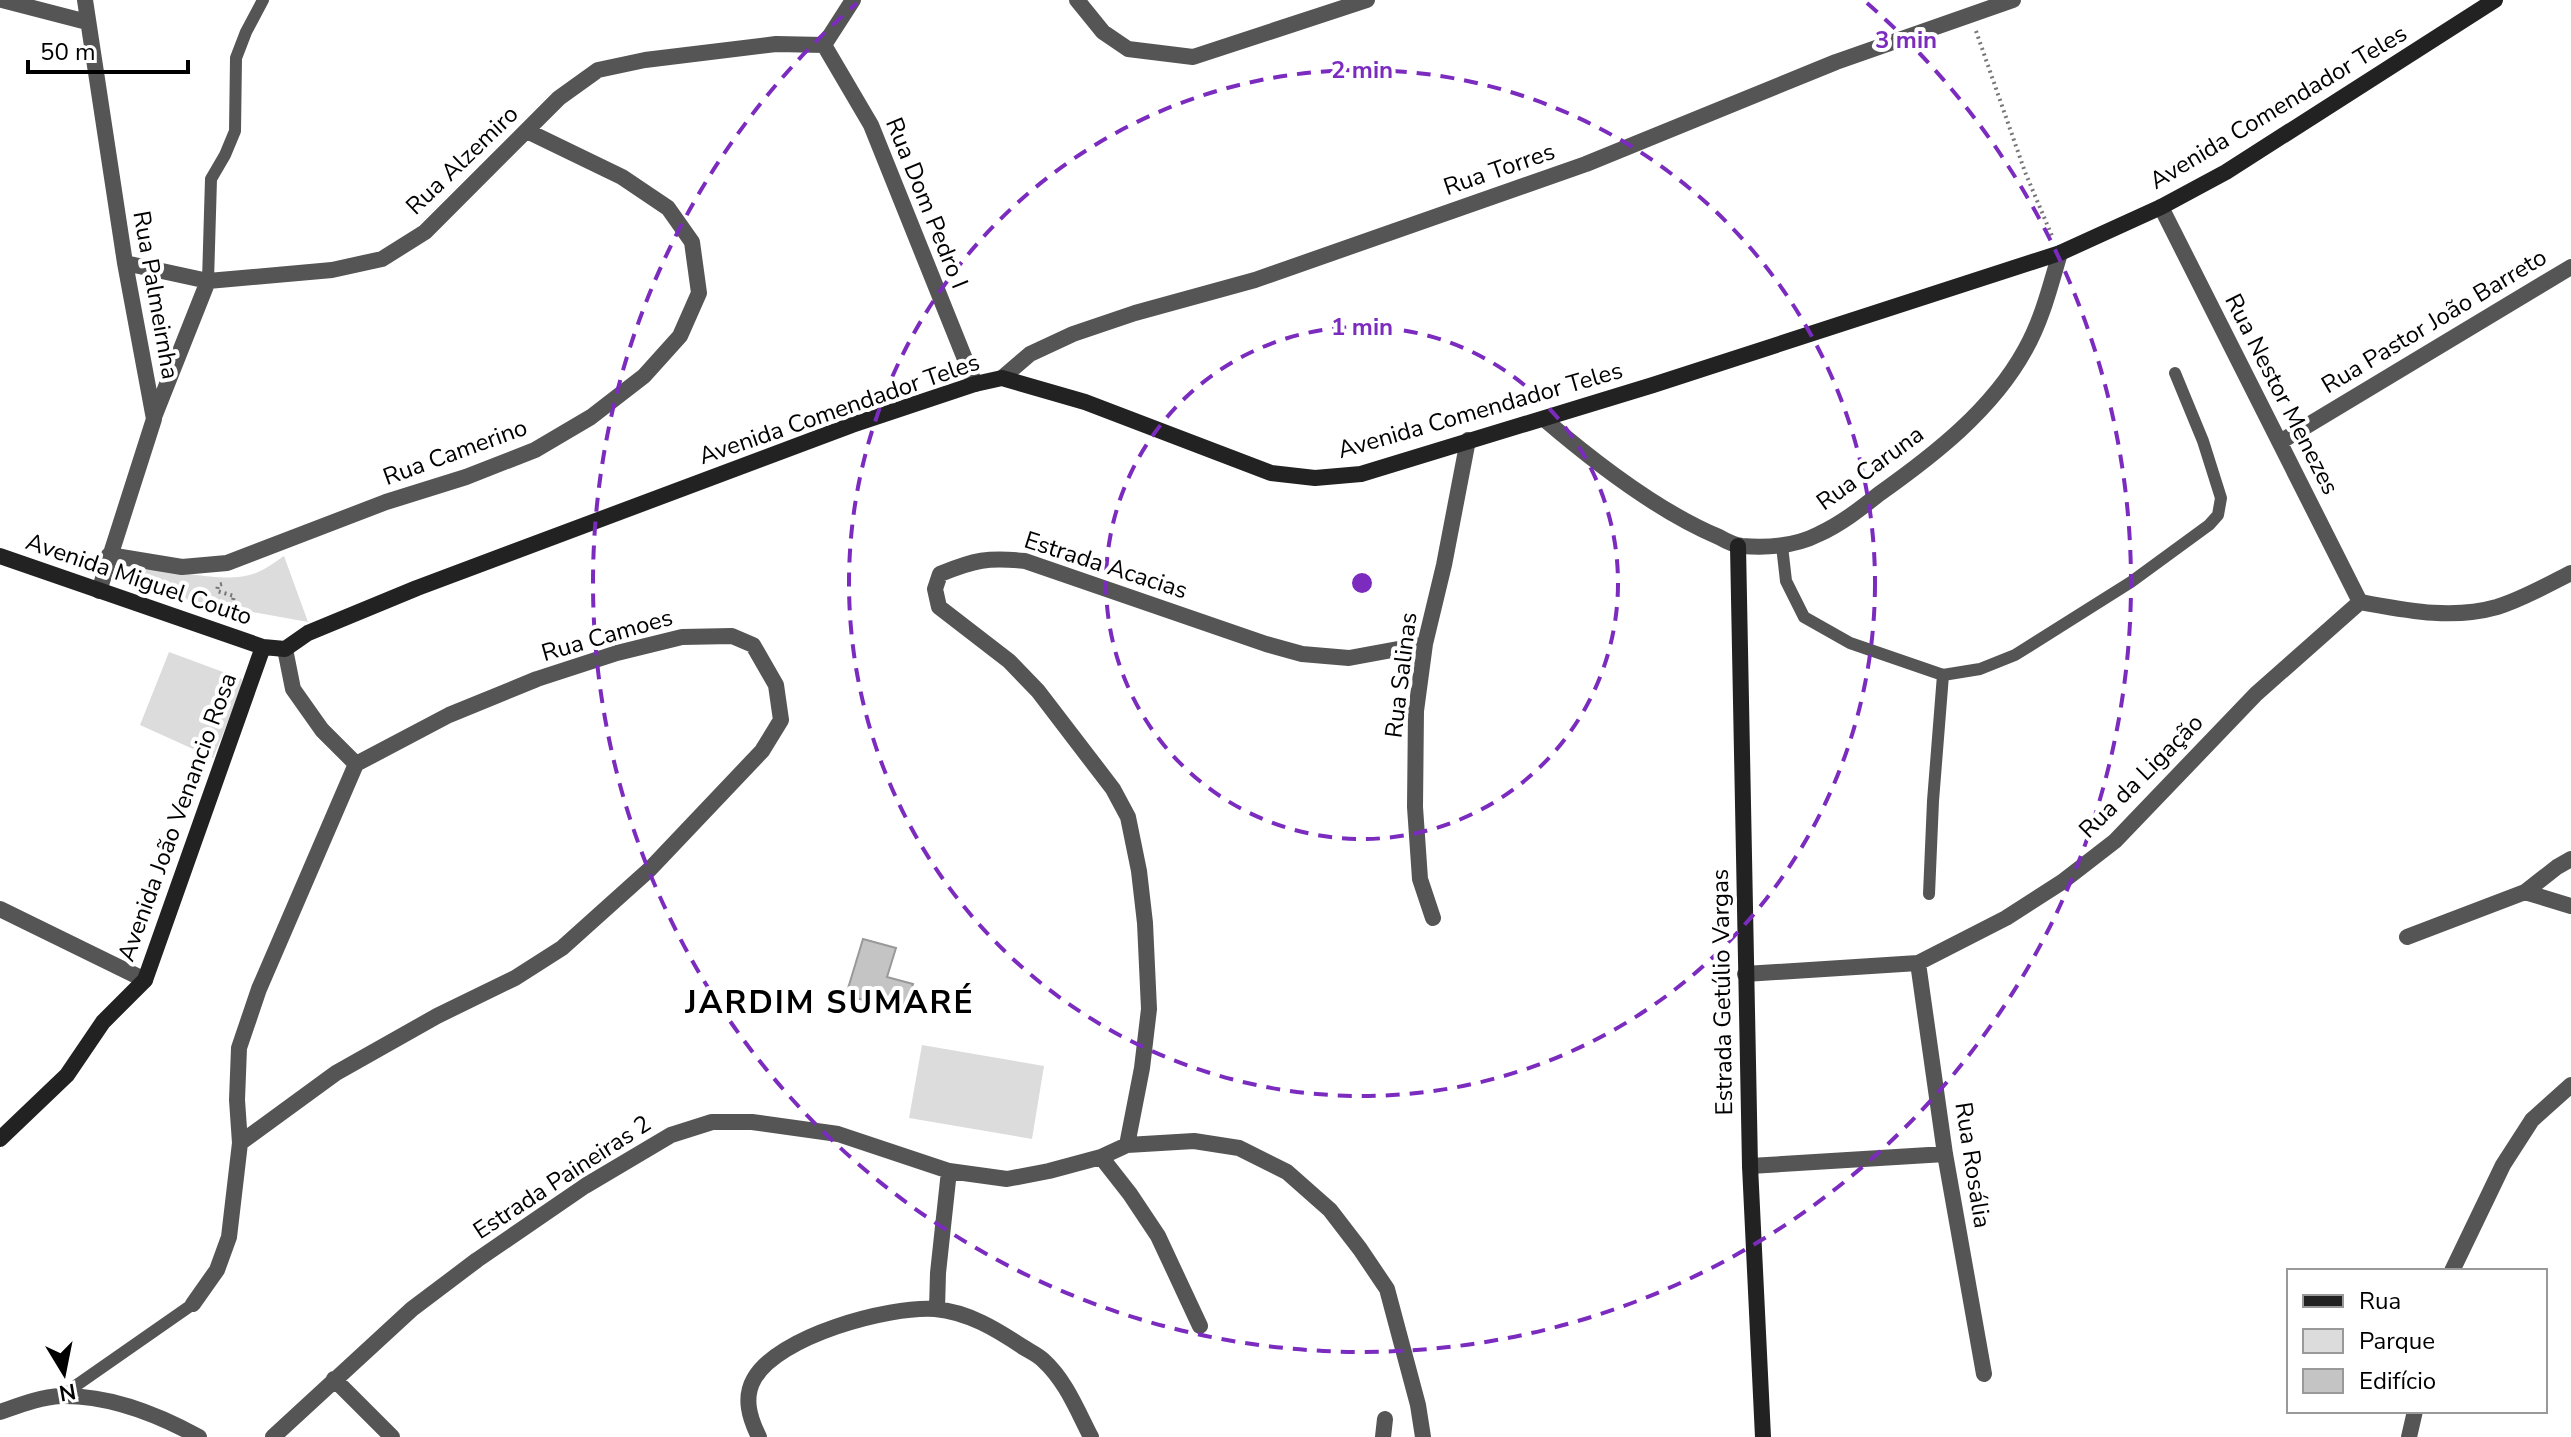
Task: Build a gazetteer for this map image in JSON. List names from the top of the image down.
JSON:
{
  "streets": {
    "main road": [
      "Avenida Comendador Teles",
      "Avenida Miguel Couto",
      "Avenida João Venancio Rosa",
      "Estrada Getúlio Vargas"
    ],
    "street": [
      "Rua Alzemiro",
      "Rua Torres",
      "Rua Dom Pedro I",
      "Rua Palmeirnha",
      "Rua Pastor João Barreto",
      "Rua Nestor Menezes",
      "Rua Camerino",
      "Rua Caruna",
      "Estrada Acacias",
      "Rua Camoes",
      "Rua Salinas",
      "Rua da Ligação",
      "Rua Rosália",
      "Estrada Paineiras 2"
    ]
  },
  "crossings": [
    ["Avenida Comendador Teles", "Rua Torres"],
    ["Avenida Comendador Teles", "Rua Dom Pedro I"],
    ["Avenida Comendador Teles", "Rua Nestor Menezes"],
    ["Avenida Comendador Teles", "Rua Caruna"],
    ["Avenida Comendador Teles", "Rua Salinas"],
    ["Rua Alzemiro", "Rua Dom Pedro I"],
    ["Rua Alzemiro", "Rua Palmeirnha"],
    ["Rua Alzemiro", "Rua Camerino"],
    ["Rua Palmeirnha", "Rua Camerino"],
    ["Rua Palmeirnha", "Avenida Miguel Couto"],
    ["Rua Pastor João Barreto", "Rua Nestor Menezes"],
    ["Rua Nestor Menezes", "Rua da Ligação"],
    ["Rua Caruna", "Estrada Getúlio Vargas"],
    ["Estrada Acacias", "Rua Salinas"],
    ["Estrada Acacias", "Estrada Paineiras 2"],
    ["Avenida Miguel Couto", "Avenida João Venancio Rosa"],
    ["Rua da Ligação", "Estrada Getúlio Vargas"],
    ["Rua da Ligação", "Rua Rosália"]
  ],
  "districts": ["JARDIM SUMARÉ"],
  "legend": ["Rua", "Parque", "Edifício"],
  "scale_bar": "50 m",
  "north": "bottom",
  "rings": ["3 min", "2 min", "1 min"]
}
